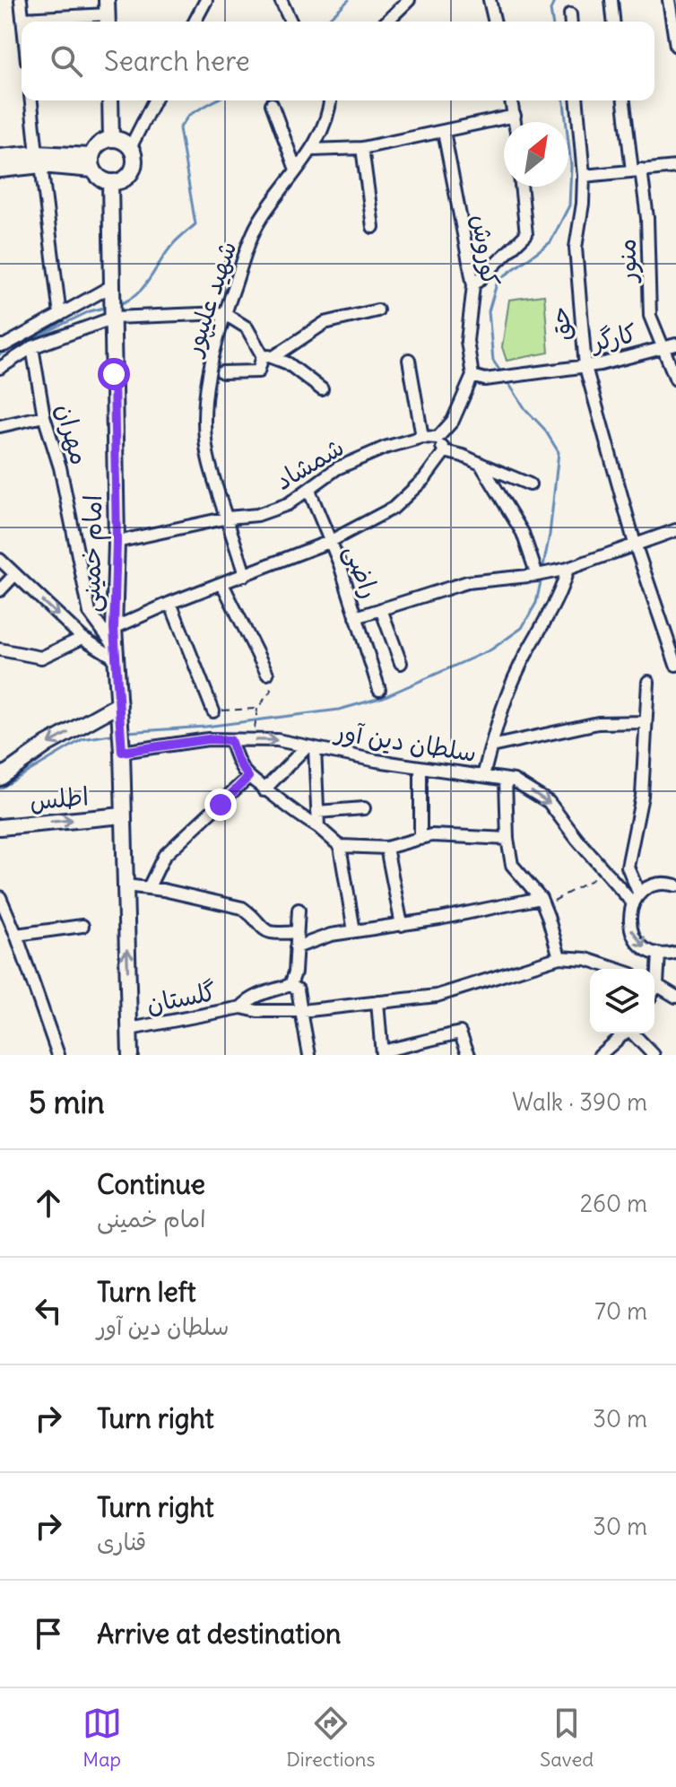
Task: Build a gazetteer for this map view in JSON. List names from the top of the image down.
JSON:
{
  "streets": {
    "main road": ["امام خمینی", "اطلس"],
    "street": [
      "کوروش",
      "منور",
      "شهید علیپور",
      "حق",
      "کارگر",
      "مهران",
      "شمشاد",
      "راضی",
      "سلطان دین آور",
      "گلستان"
    ]
  },
  "crossings": [
    ["کوروش", "کارگر"],
    ["منور", "کارگر"],
    ["شهید علیپور", "شمشاد"],
    ["شهید علیپور", "راضی"],
    ["حق", "کارگر"],
    ["حق", "راضی"],
    ["مهران", "امام خمینی"],
    ["شمشاد", "امام خمینی"],
    ["امام خمینی", "راضی"],
    ["امام خمینی", "سلطان دین آور"],
    ["امام خمینی", "اطلس"],
    ["امام خمینی", "گلستان"]
  ],
  "north": "top right",
  "page": {
    "search": "Search here",
    "heading": ["5 min", "Walk · 390 m"],
    "list": [
      ["Continue", "امام خمینی", "260 m"],
      ["Turn left", "سلطان دین آور", "70 m"],
      ["Turn right", "30 m"],
      ["Turn right", "قناری", "30 m"],
      "Arrive at destination"
    ],
    "nav": ["Map", "Directions", "Saved"]
  }
}
